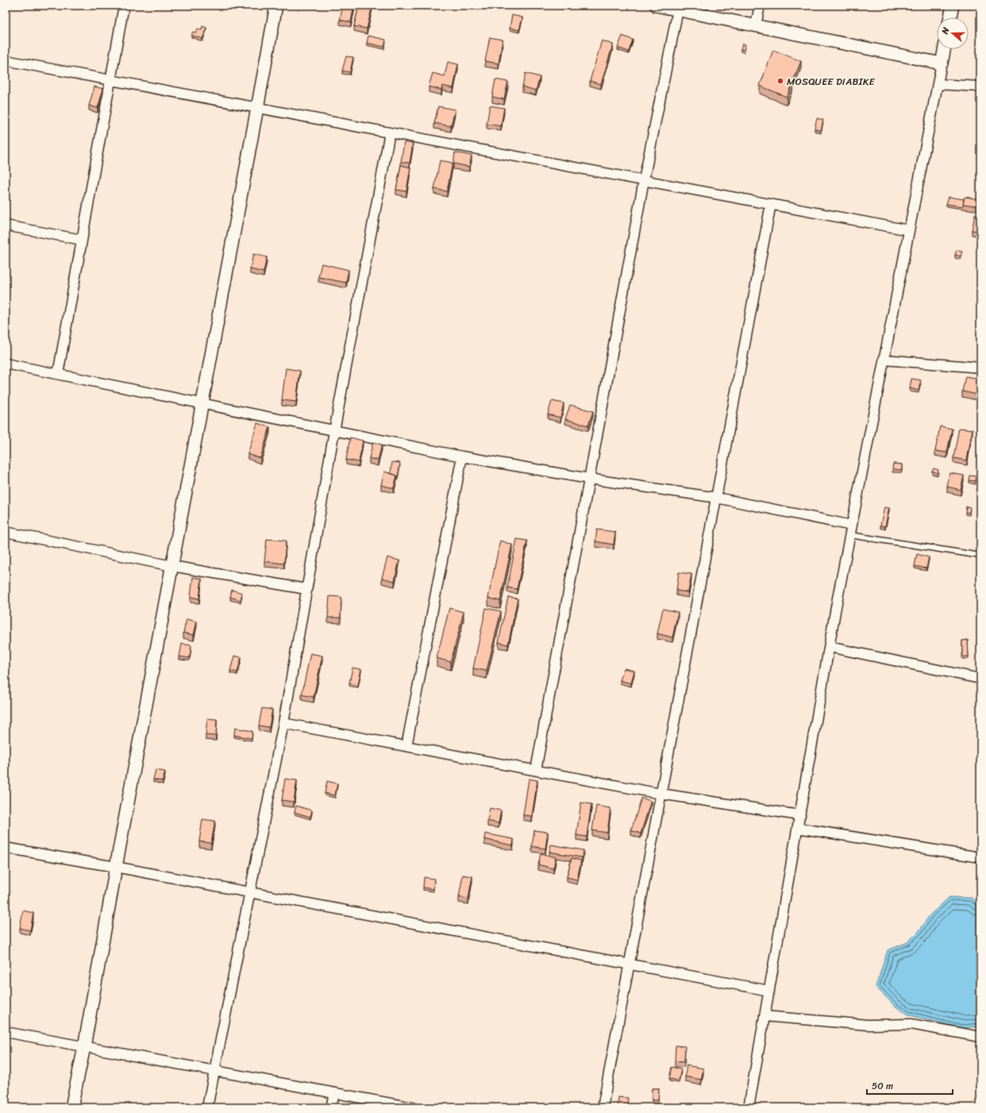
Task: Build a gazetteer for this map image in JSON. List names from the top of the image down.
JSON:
{
  "places": ["MOSQUEE DIABIKE"],
  "scale_bar": "50 m",
  "north": "left"
}
